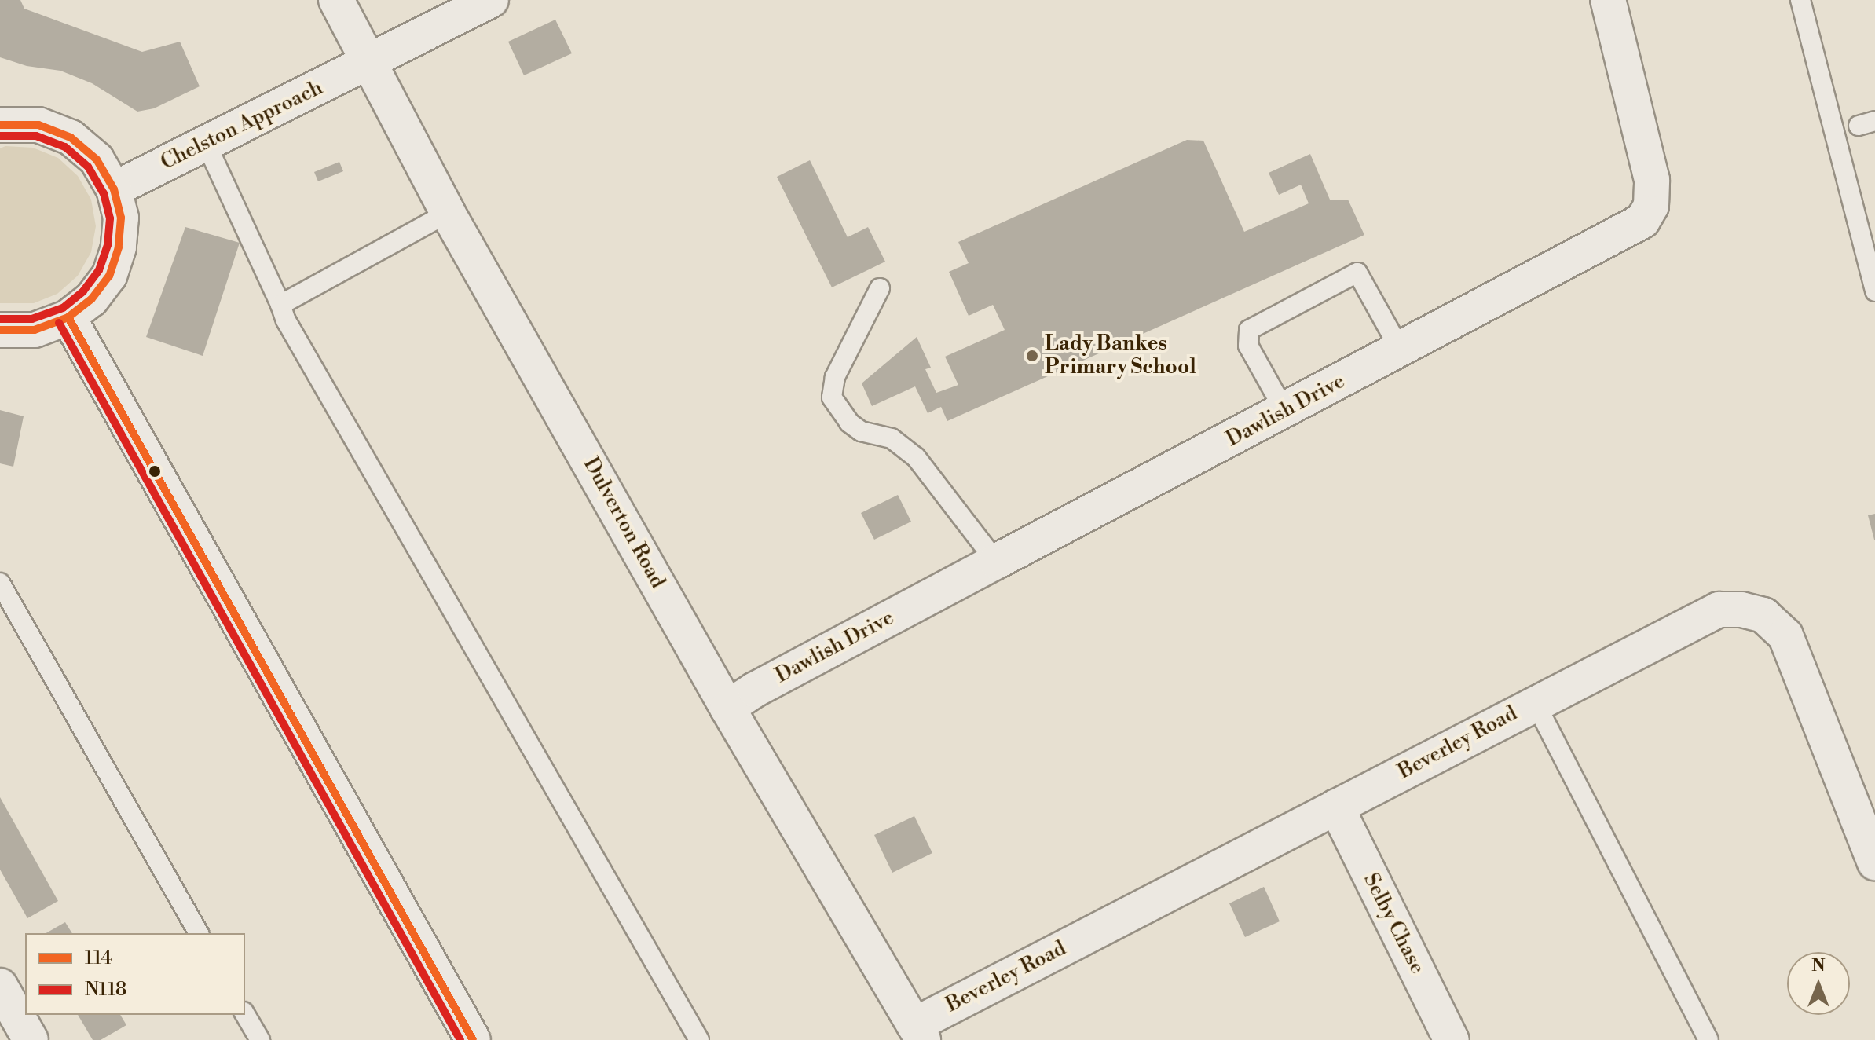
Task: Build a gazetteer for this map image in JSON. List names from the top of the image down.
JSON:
{
  "streets": {
    "street": [
      "Chelston Approach",
      "Dawlish Drive",
      "Dulverton Road",
      "Beverley Road",
      "Selby Chase"
    ]
  },
  "crossings": [
    ["Chelston Approach", "Dulverton Road"],
    ["Dawlish Drive", "Dulverton Road"],
    ["Dulverton Road", "Beverley Road"],
    ["Beverley Road", "Selby Chase"]
  ],
  "places": ["Lady Bankes Primary School"],
  "lines": ["transit line 114", "transit line N118"],
  "legend": ["114", "N118"],
  "north": "top"
}
